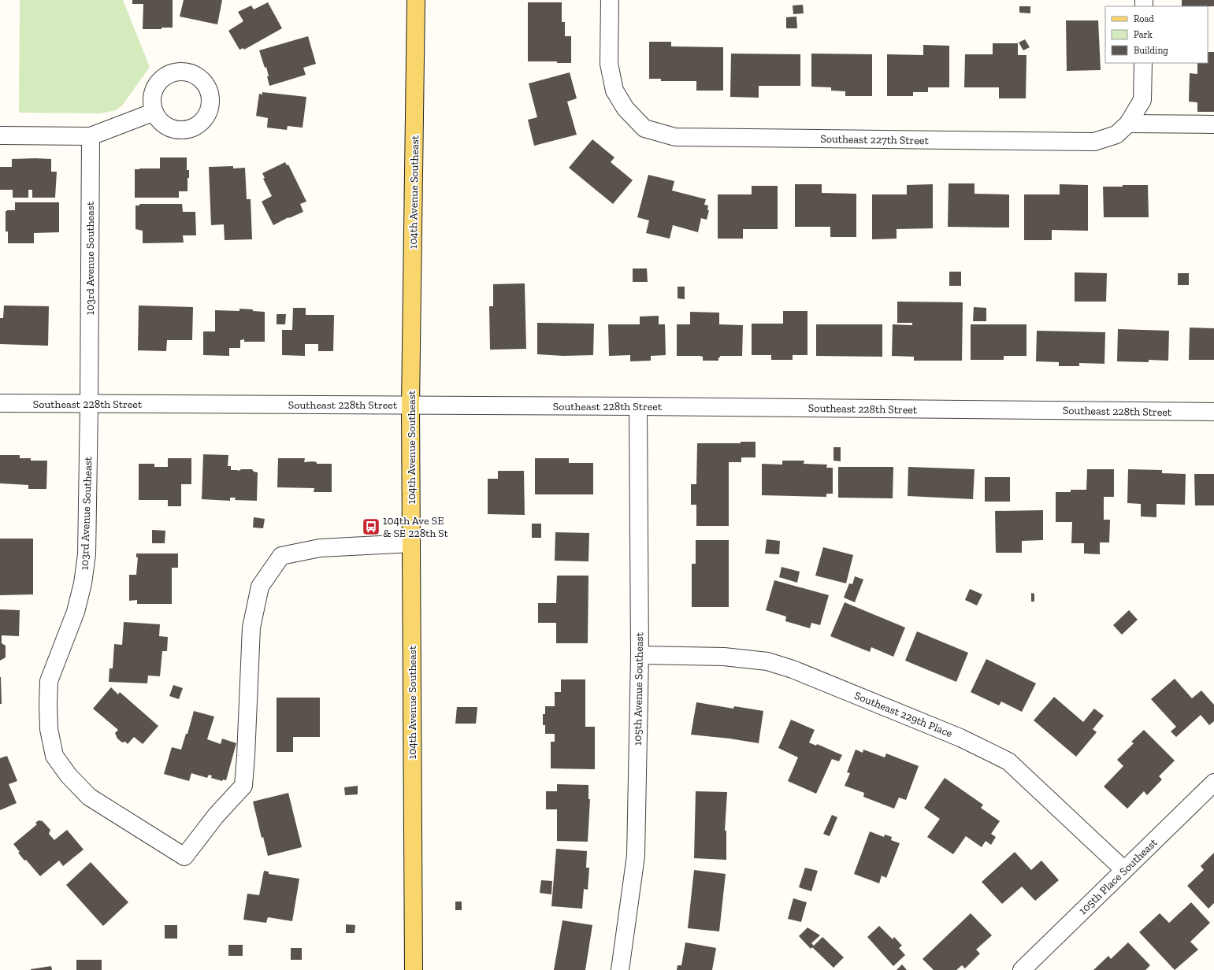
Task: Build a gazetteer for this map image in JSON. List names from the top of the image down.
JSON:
{
  "streets": {
    "main road": ["104th Avenue Southeast"],
    "street": [
      "Southeast 227th Street",
      "103rd Avenue Southeast",
      "Southeast 228th Street",
      "105th Avenue Southeast",
      "Southeast 229th Place",
      "105th Place Southeast"
    ]
  },
  "crossings": [
    ["104th Avenue Southeast", "103rd Avenue Southeast"],
    ["104th Avenue Southeast", "Southeast 228th Street"],
    ["103rd Avenue Southeast", "Southeast 228th Street"],
    ["Southeast 228th Street", "105th Avenue Southeast"],
    ["105th Avenue Southeast", "Southeast 229th Place"],
    ["Southeast 229th Place", "105th Place Southeast"]
  ],
  "places": {
    "bus stop": ["104th Ave SE & SE 228th St"]
  },
  "legend": ["Road", "Park", "Building"]
}
